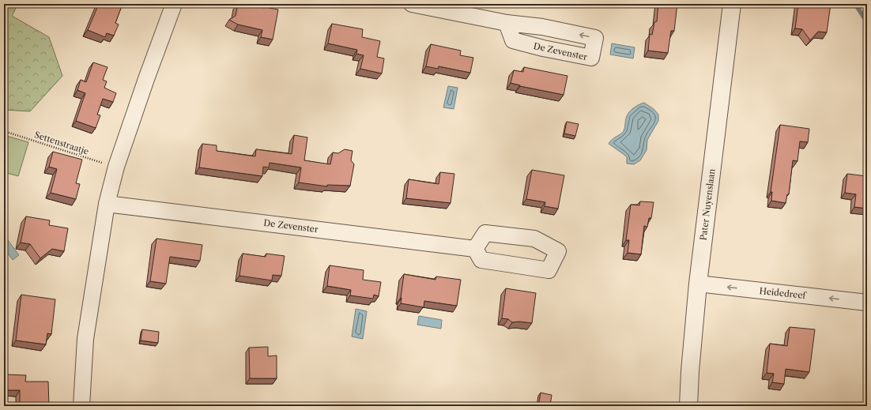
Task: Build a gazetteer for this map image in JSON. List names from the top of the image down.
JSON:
{
  "streets": {
    "street": ["De Zevenster", "Pater Nuyenslaan", "Heidedreef"],
    "path": ["Settenstraatje"]
  },
  "crossings": [
    ["Pater Nuyenslaan", "Heidedreef"]
  ],
  "one_way": ["Heidedreef"]
}
